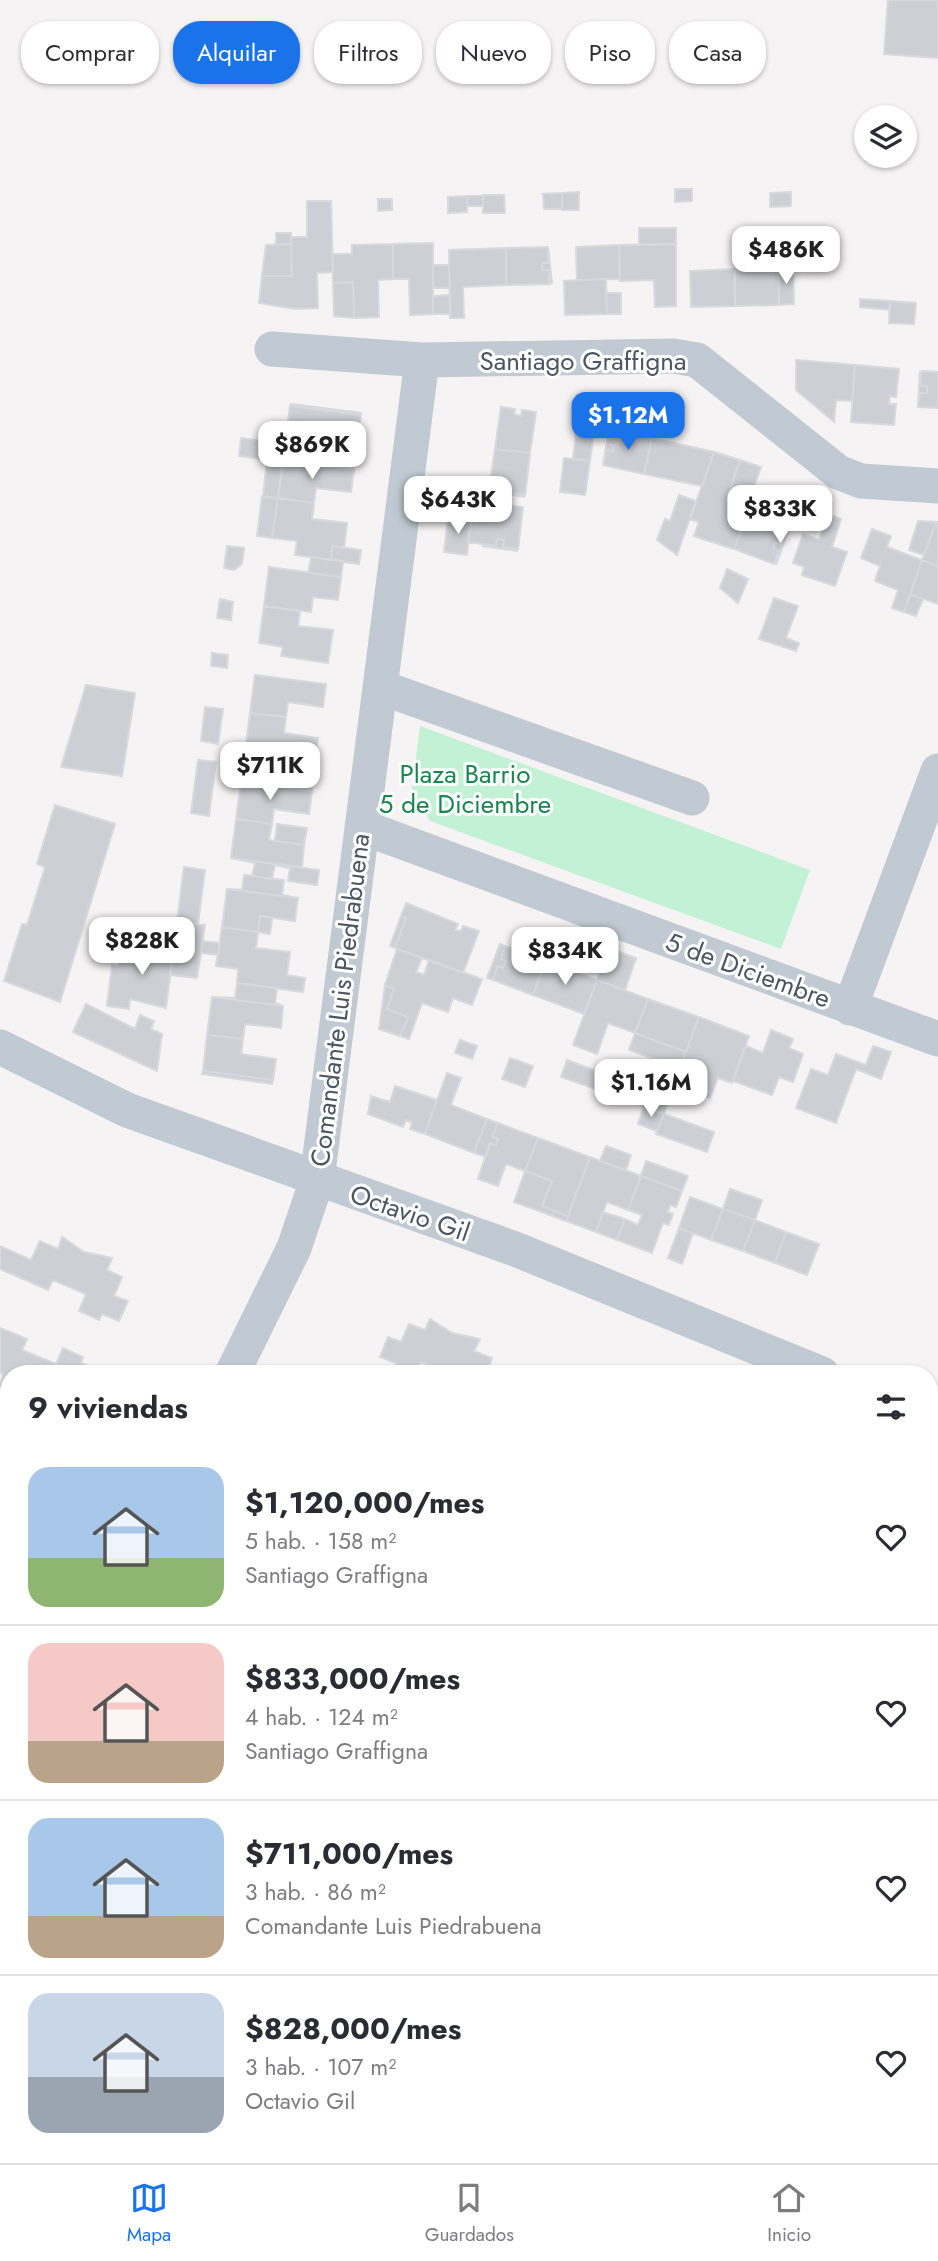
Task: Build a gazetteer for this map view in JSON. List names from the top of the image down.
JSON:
{
  "streets": {
    "street": [
      "Santiago Graffigna",
      "5 de Diciembre",
      "Comandante Luis Piedrabuena",
      "Octavio Gil"
    ]
  },
  "crossings": [
    ["Santiago Graffigna", "Comandante Luis Piedrabuena"],
    ["5 de Diciembre", "Comandante Luis Piedrabuena"],
    ["Comandante Luis Piedrabuena", "Octavio Gil"]
  ],
  "parks": ["Plaza Barrio 5 de Diciembre"],
  "page": {
    "chip": [
      "Comprar",
      "Alquilar",
      "Filtros",
      "Nuevo",
      "Piso",
      "Casa"
    ],
    "price": [
      "$486K",
      "$1.12M",
      "$869K",
      "$643K",
      "$833K",
      "$711K",
      "$828K",
      "$834K",
      "$1.16M"
    ],
    "heading": "9 viviendas",
    "list": [
      {
        "name": "$1,120,000/mes",
        "note": "5 hab. · 158 m² · Santiago Graffigna"
      },
      {
        "name": "$833,000/mes",
        "note": "4 hab. · 124 m² · Santiago Graffigna"
      },
      {
        "name": "$711,000/mes",
        "note": "3 hab. · 86 m² · Comandante Luis Piedrabuena"
      },
      {
        "name": "$828,000/mes",
        "note": "3 hab. · 107 m² · Octavio Gil"
      }
    ],
    "tabs": ["Mapa", "Guardados", "Inicio"]
  }
}
